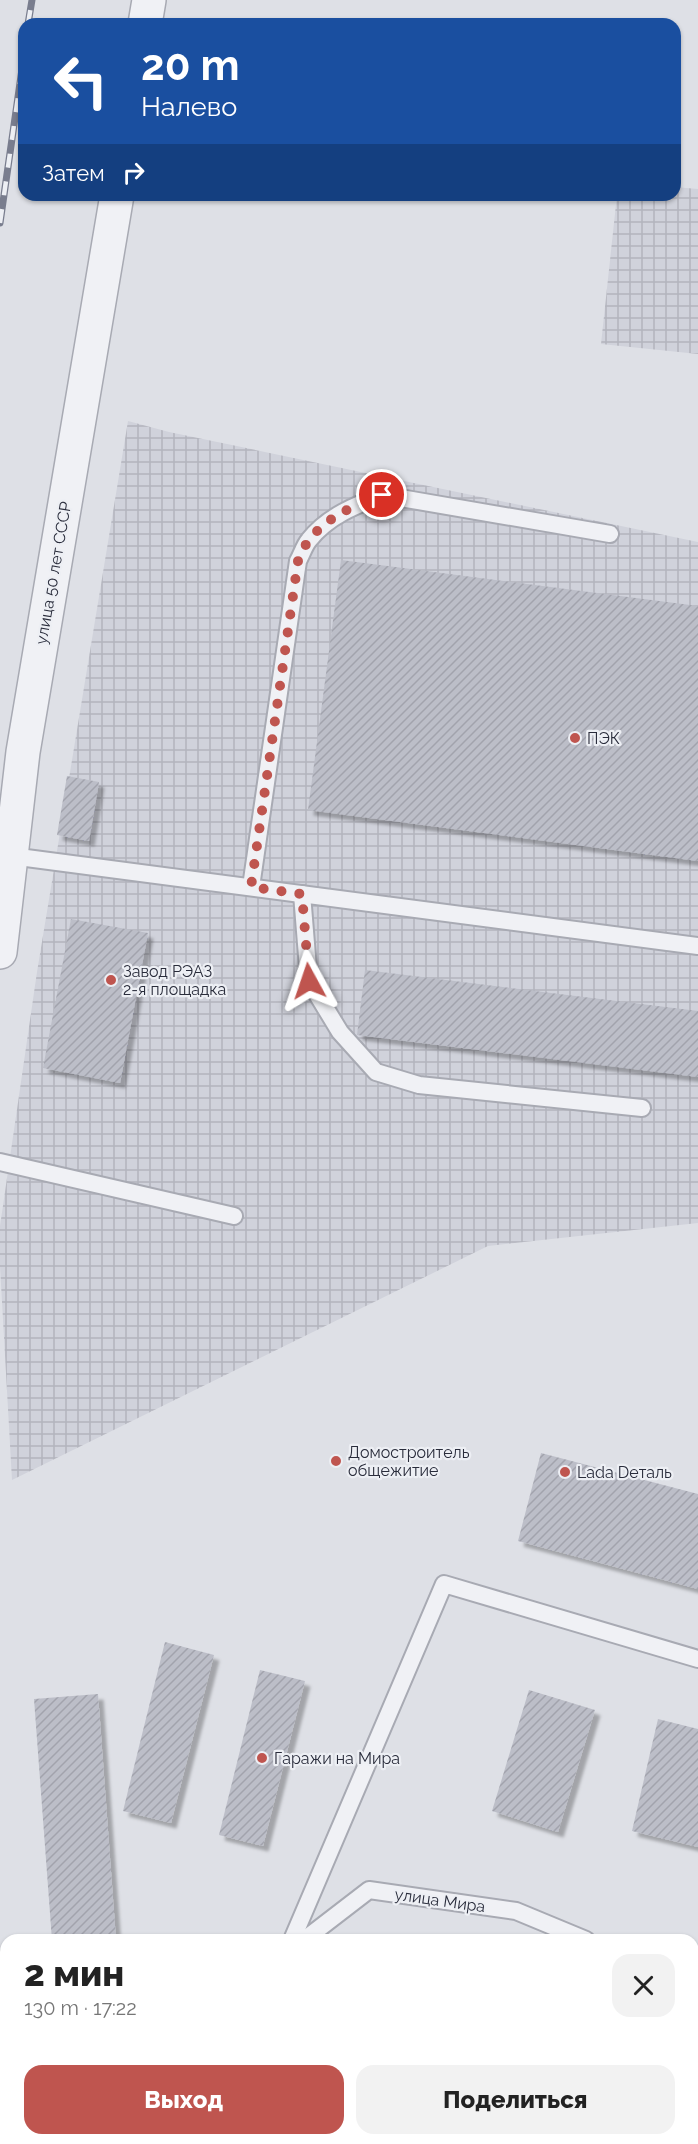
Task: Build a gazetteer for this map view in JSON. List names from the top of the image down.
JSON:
{
  "streets": {
    "street": ["улица 50 лет СССР"],
    "lane": ["улица Мира"]
  },
  "places": [
    "ПЭК",
    "Завод РЭАЗ 2-я площадка",
    "Домостроитель общежитие",
    "Lada Dеталь",
    "Гаражи на Мира"
  ],
  "page": {
    "turn": ["20 m", "Налево"],
    "then": "Затем",
    "heading": ["2 мин", "130 m · 17:22"],
    "buttons": ["Выход", "Поделиться"]
  }
}
